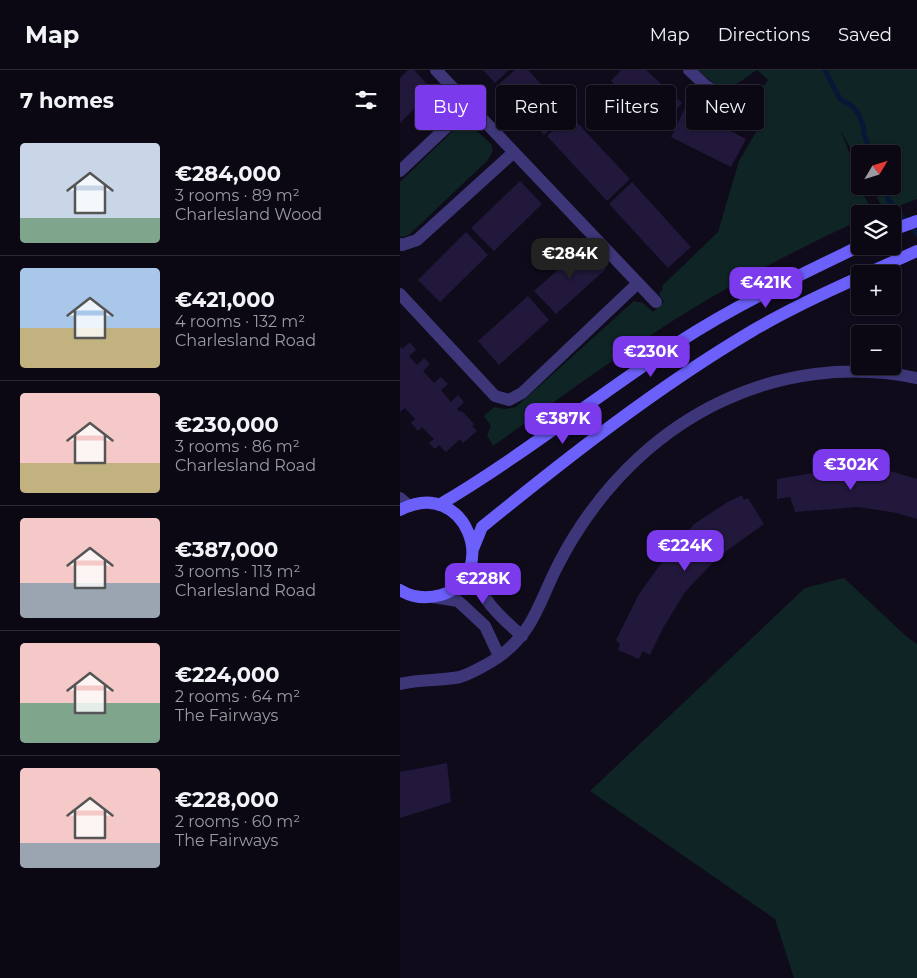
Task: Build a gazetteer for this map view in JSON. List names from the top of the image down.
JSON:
{
  "north": "top right",
  "page": {
    "header": "Map",
    "nav": ["Map", "Directions", "Saved"],
    "heading": "7 homes",
    "chip": [
      "Buy",
      "Rent",
      "Filters",
      "New"
    ],
    "list": [
      {
        "name": "€284,000",
        "note": "3 rooms · 89 m² · Charlesland Wood"
      },
      {
        "name": "€421,000",
        "note": "4 rooms · 132 m² · Charlesland Road"
      },
      {
        "name": "€230,000",
        "note": "3 rooms · 86 m² · Charlesland Road"
      },
      {
        "name": "€387,000",
        "note": "3 rooms · 113 m² · Charlesland Road"
      },
      {
        "name": "€224,000",
        "note": "2 rooms · 64 m² · The Fairways"
      },
      {
        "name": "€228,000",
        "note": "2 rooms · 60 m² · The Fairways"
      }
    ],
    "map_buttons": ["+", "−"],
    "price": [
      "€284K",
      "€421K",
      "€230K",
      "€387K",
      "€302K",
      "€224K",
      "€228K"
    ]
  }
}
